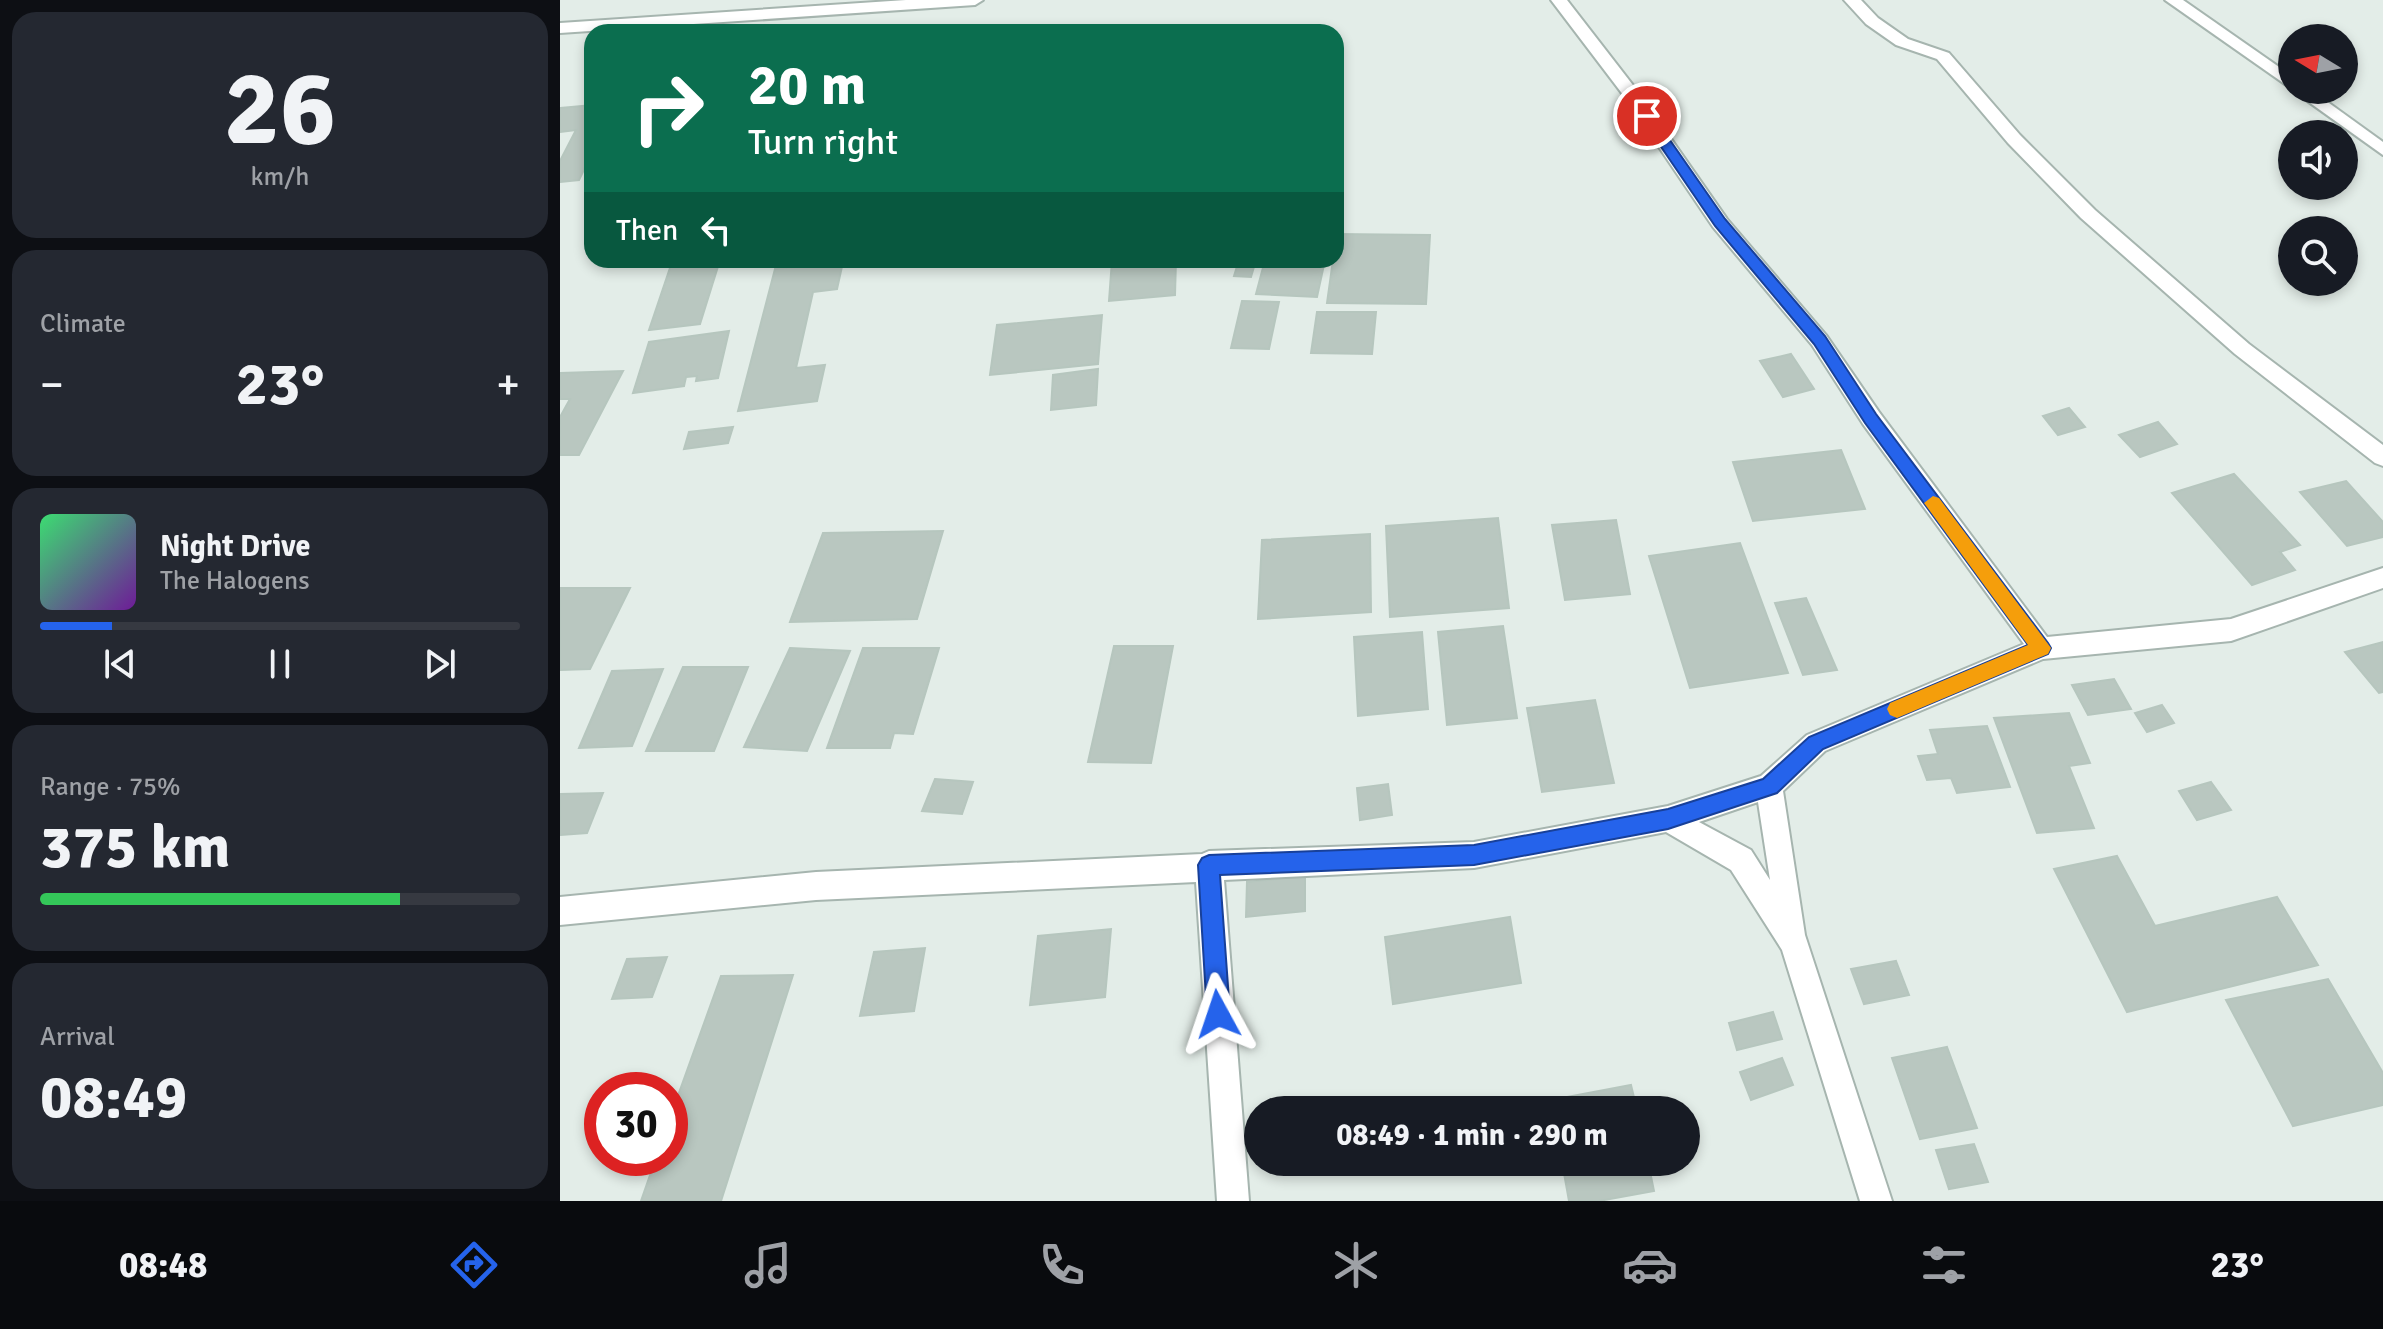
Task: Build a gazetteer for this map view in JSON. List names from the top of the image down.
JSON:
{
  "north": "left",
  "page": {
    "tile": [
      ["26", "km/h"],
      "Climate",
      ["Range · 75%", "375 km"],
      ["Arrival", "08:49"]
    ],
    "turn": ["20 m", "Turn right"],
    "then": "Then",
    "heat": ["−", "23°", "+"],
    "song": ["Night Drive", "The Halogens"],
    "limit": "30",
    "trip": "08:49 · 1 min · 290 m",
    "tabs": ["08:48", "23°"]
  }
}
